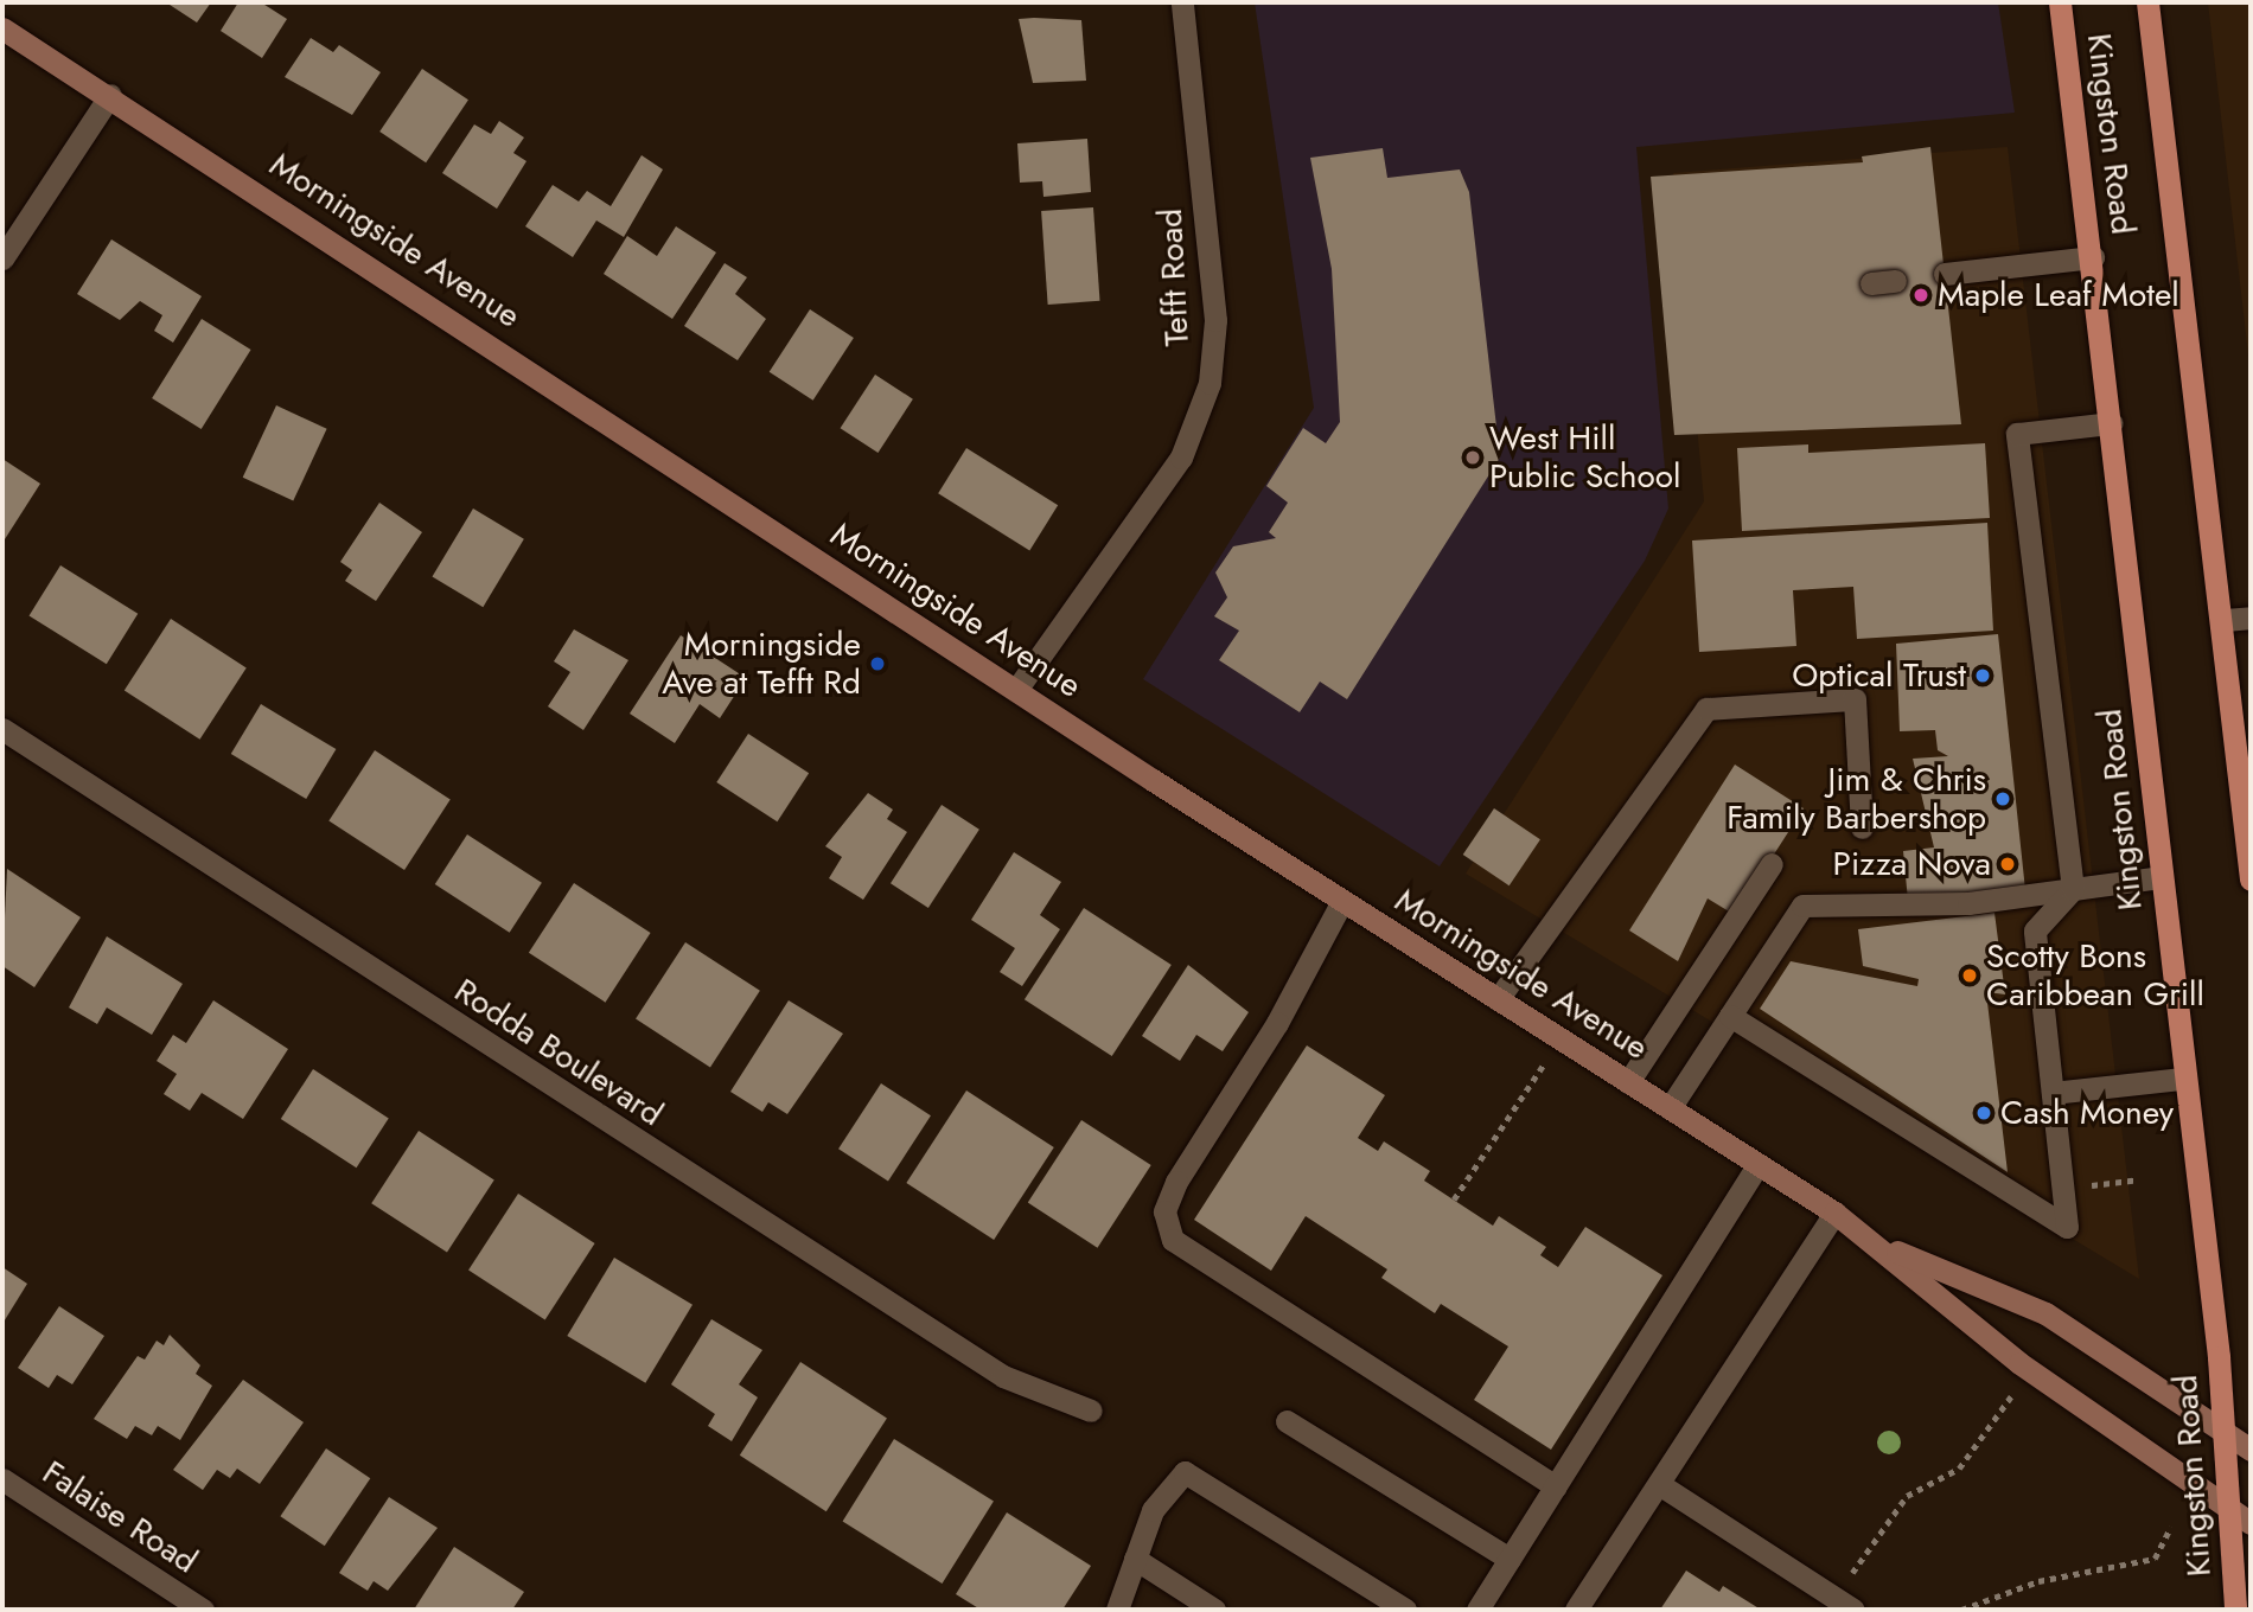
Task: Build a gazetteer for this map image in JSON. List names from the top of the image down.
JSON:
{
  "streets": {
    "main road": ["Kingston Road", "Morningside Avenue"],
    "street": ["Tefft Road", "Rodda Boulevard", "Falaise Road"]
  },
  "crossings": [
    ["Kingston Road", "Morningside Avenue"],
    ["Morningside Avenue", "Tefft Road"]
  ],
  "places": [
    "Maple Leaf Motel",
    "West Hill Public School",
    "Morningside Ave at Tefft Rd",
    "Optical Trust",
    "Jim & Chris Family Barbershop",
    "Pizza Nova",
    "Scotty Bons Caribbean Grill",
    "Cash Money"
  ]
}
